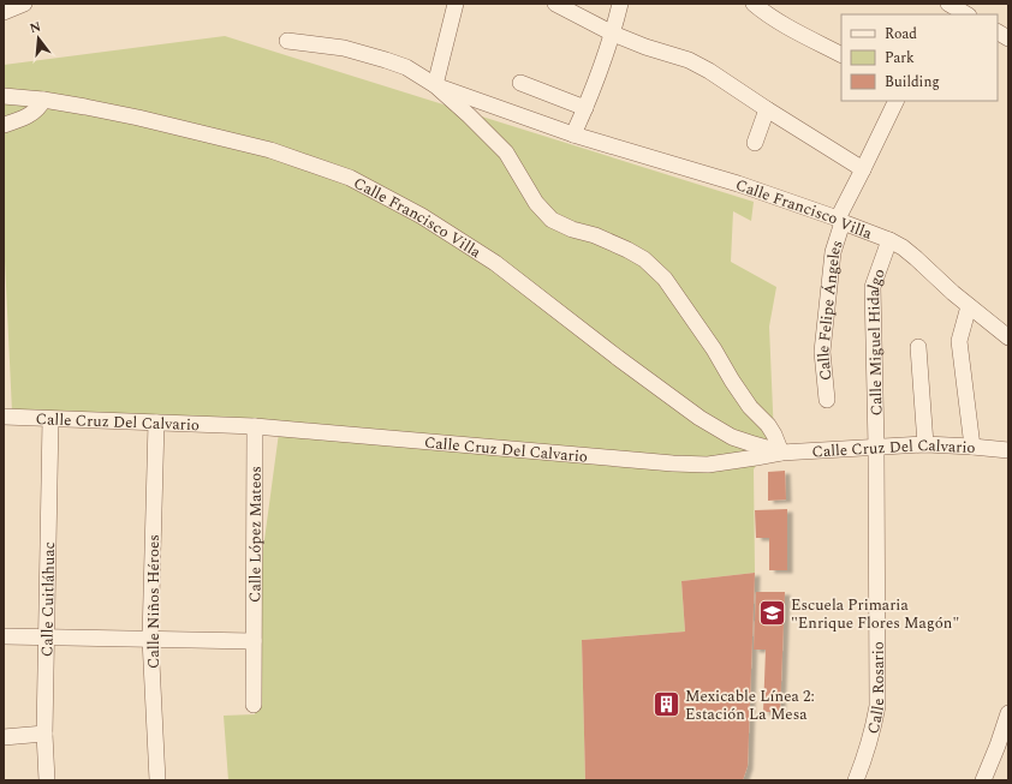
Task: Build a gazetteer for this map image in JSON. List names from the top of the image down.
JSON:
{
  "streets": {
    "street": [
      "Calle Francisco Villa",
      "Calle Felipe Ángeles",
      "Calle Miguel Hidalgo",
      "Calle Cruz Del Calvario",
      "Calle López Mateos",
      "Calle Cuitláhuac",
      "Calle Niños Héroes",
      "Calle Rosario"
    ]
  },
  "crossings": [
    ["Calle Francisco Villa", "Calle Felipe Ángeles"],
    ["Calle Francisco Villa", "Calle Miguel Hidalgo"],
    ["Calle Francisco Villa", "Calle Cruz Del Calvario"],
    ["Calle Miguel Hidalgo", "Calle Cruz Del Calvario"],
    ["Calle Miguel Hidalgo", "Calle Rosario"],
    ["Calle Cruz Del Calvario", "Calle López Mateos"],
    ["Calle Cruz Del Calvario", "Calle Cuitláhuac"],
    ["Calle Cruz Del Calvario", "Calle Niños Héroes"],
    ["Calle Cruz Del Calvario", "Calle Rosario"]
  ],
  "places": {
    "school or university": ["Escuela Primaria \"Enrique Flores Magón\""],
    "building": ["Mexicable Línea 2: Estación La Mesa"]
  },
  "legend": ["Road", "Park", "Building"],
  "north": "top"
}
